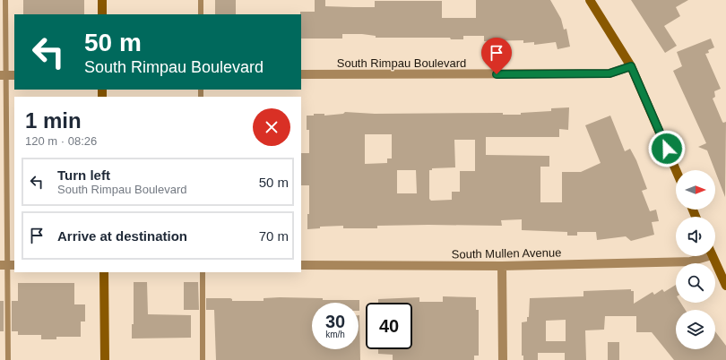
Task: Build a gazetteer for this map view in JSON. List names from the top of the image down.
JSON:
{
  "streets": {
    "street": ["South Rimpau Boulevard", "South Mullen Avenue"]
  },
  "north": "right",
  "page": {
    "turn": ["50 m", "South Rimpau Boulevard"],
    "heading": ["1 min", "120 m · 08:26"],
    "list": [
      {
        "name": "Turn left",
        "note": "South Rimpau Boulevard",
        "value": "50 m"
      },
      {
        "name": "Arrive at destination",
        "value": "70 m"
      }
    ],
    "speed": "30 km/h",
    "limit": "40"
  }
}
